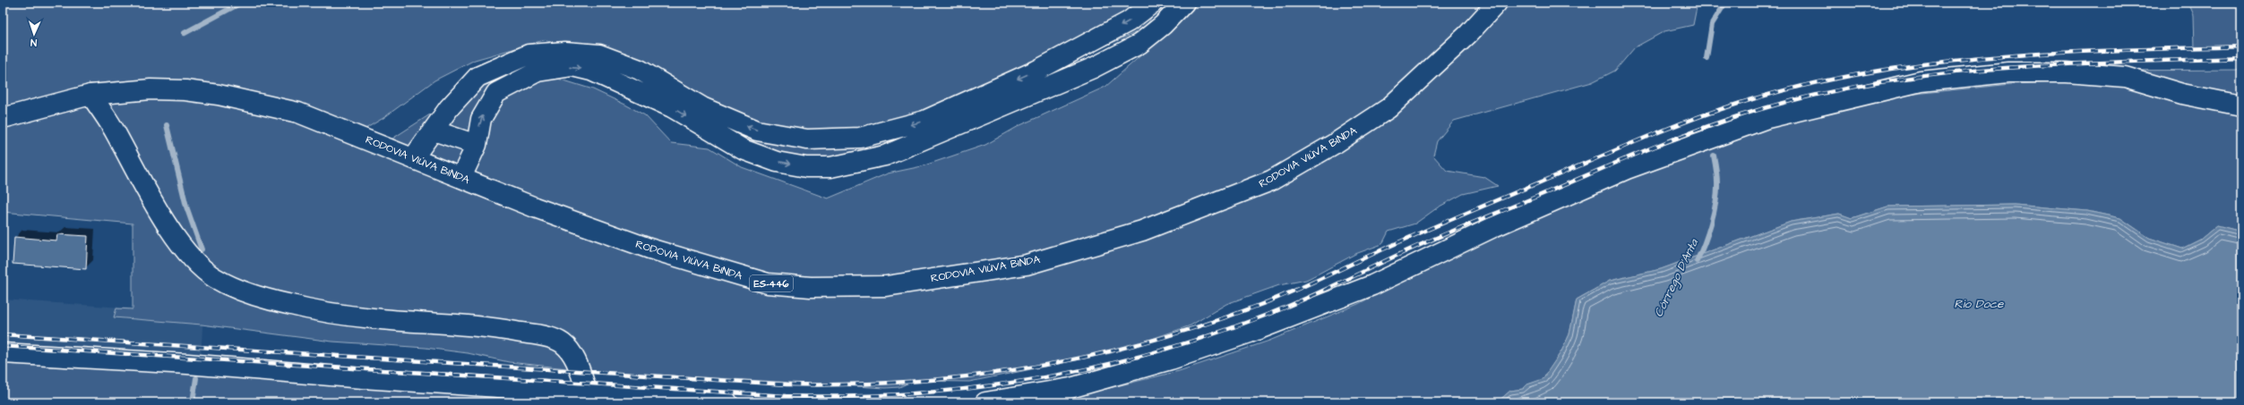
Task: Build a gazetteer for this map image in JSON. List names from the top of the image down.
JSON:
{
  "streets": {
    "street": ["RODOVIA VIÚVA BINDA", "ES-446"]
  },
  "water": ["Córrego D'Anta", "Rio Doce"],
  "north": "bottom"
}
